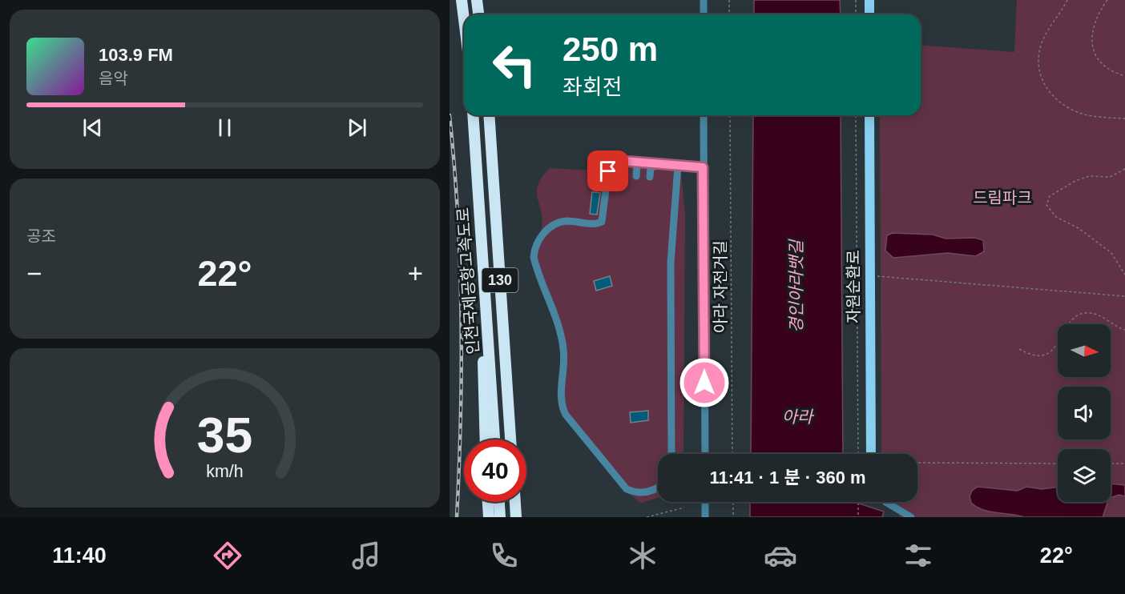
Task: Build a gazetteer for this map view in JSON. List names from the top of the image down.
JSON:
{
  "streets": {
    "highway": ["130", "인천국제공항고속도로"],
    "main road": ["자원순환로"],
    "path": ["아라 자전거길"]
  },
  "water": ["경인아라뱃길", "아라"],
  "parks": ["드림파크"],
  "north": "right",
  "page": {
    "turn": ["250 m", "좌회전"],
    "song": ["103.9 FM", "음악"],
    "tile": "공조",
    "heat": ["−", "22°", "+"],
    "limit": "40",
    "trip": "11:41 · 1 분 · 360 m",
    "tabs": ["11:40", "22°"],
    "gauge": ["35", "km/h"]
  }
}
